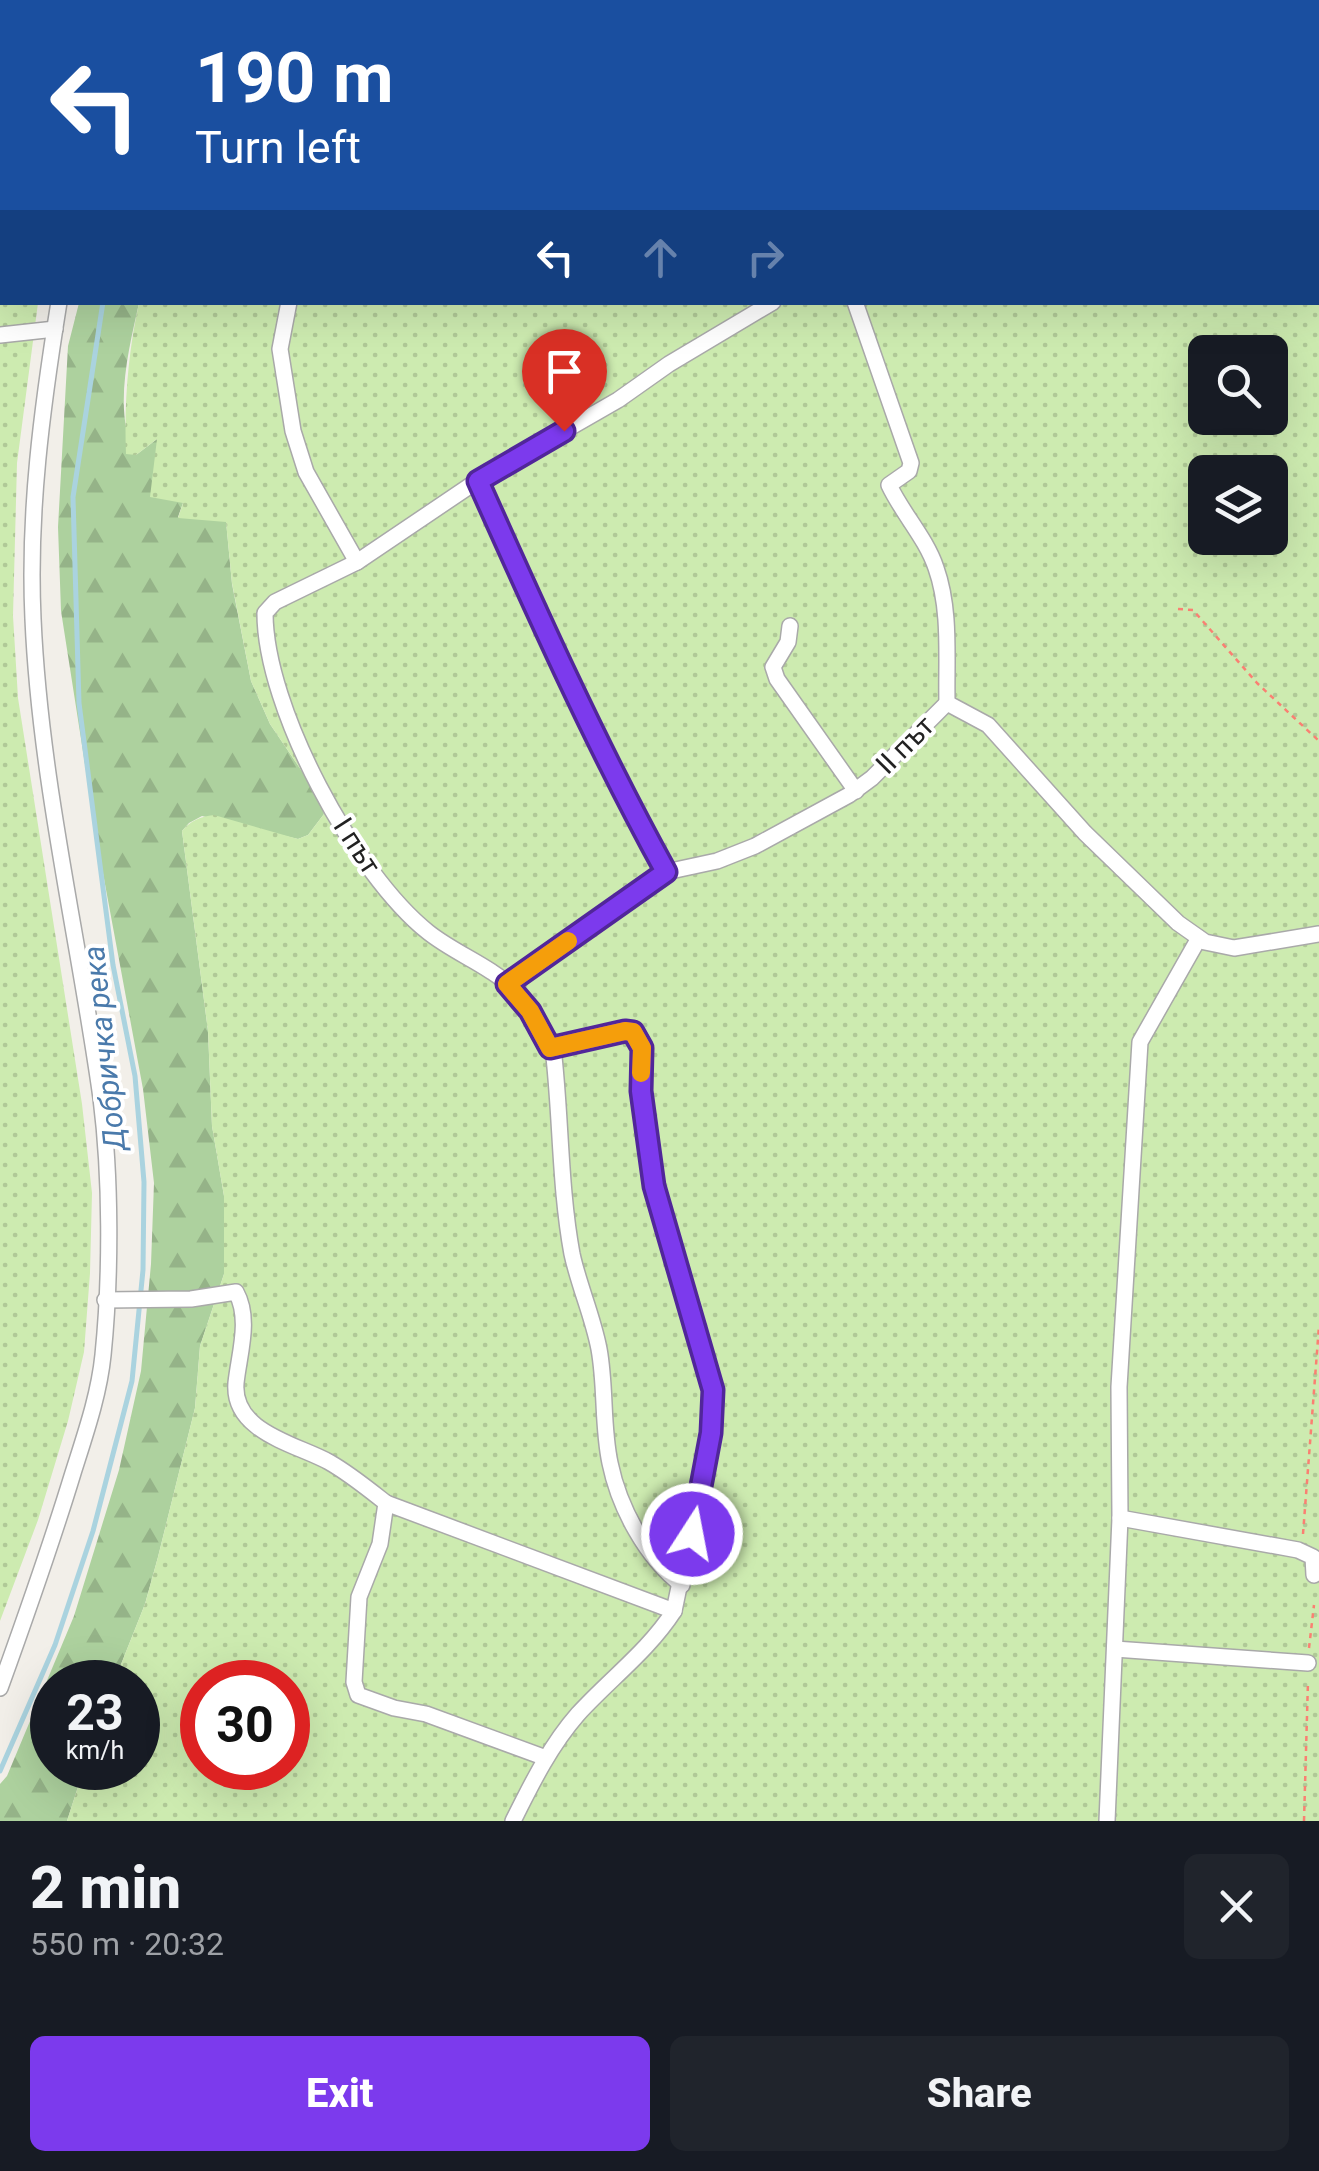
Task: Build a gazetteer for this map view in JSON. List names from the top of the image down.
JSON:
{
  "streets": {
    "street": ["ІІ път", "І път"]
  },
  "crossings": [
    ["ІІ път", "І път"]
  ],
  "water": ["Добричка река"],
  "page": {
    "turn": ["190 m", "Turn left"],
    "speed": "23 km/h",
    "limit": "30",
    "heading": ["2 min", "550 m · 20:32"],
    "buttons": ["Exit", "Share"]
  }
}
